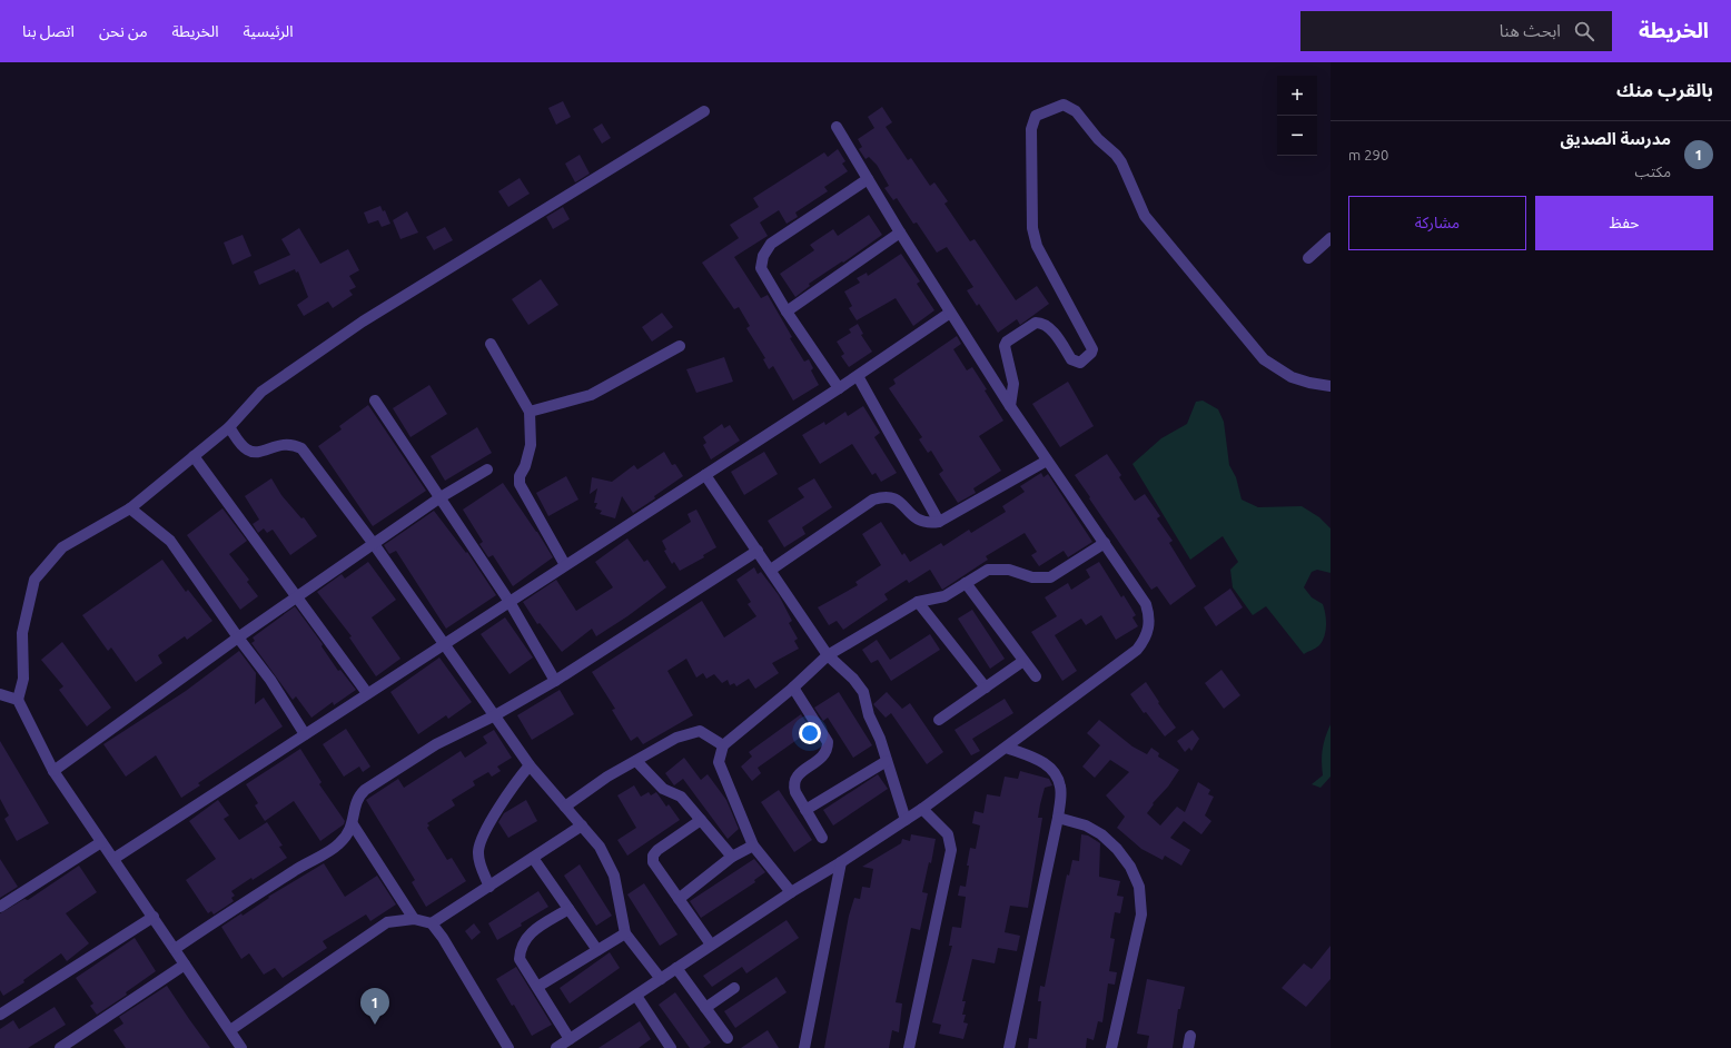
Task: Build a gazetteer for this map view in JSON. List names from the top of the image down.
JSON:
{
  "page": {
    "header": "الخريطة",
    "search": "ابحث هنا",
    "nav": [
      "الرئيسية",
      "الخريطة",
      "من نحن",
      "اتصل بنا"
    ],
    "heading": "بالقرب منك",
    "map_buttons": ["+", "−"],
    "list": [
      {
        "mark": "1",
        "name": "مدرسة الصديق",
        "note": "مكتب",
        "value": "290 m"
      }
    ],
    "buttons": ["حفظ", "مشاركة"],
    "pins": "1"
  }
}
